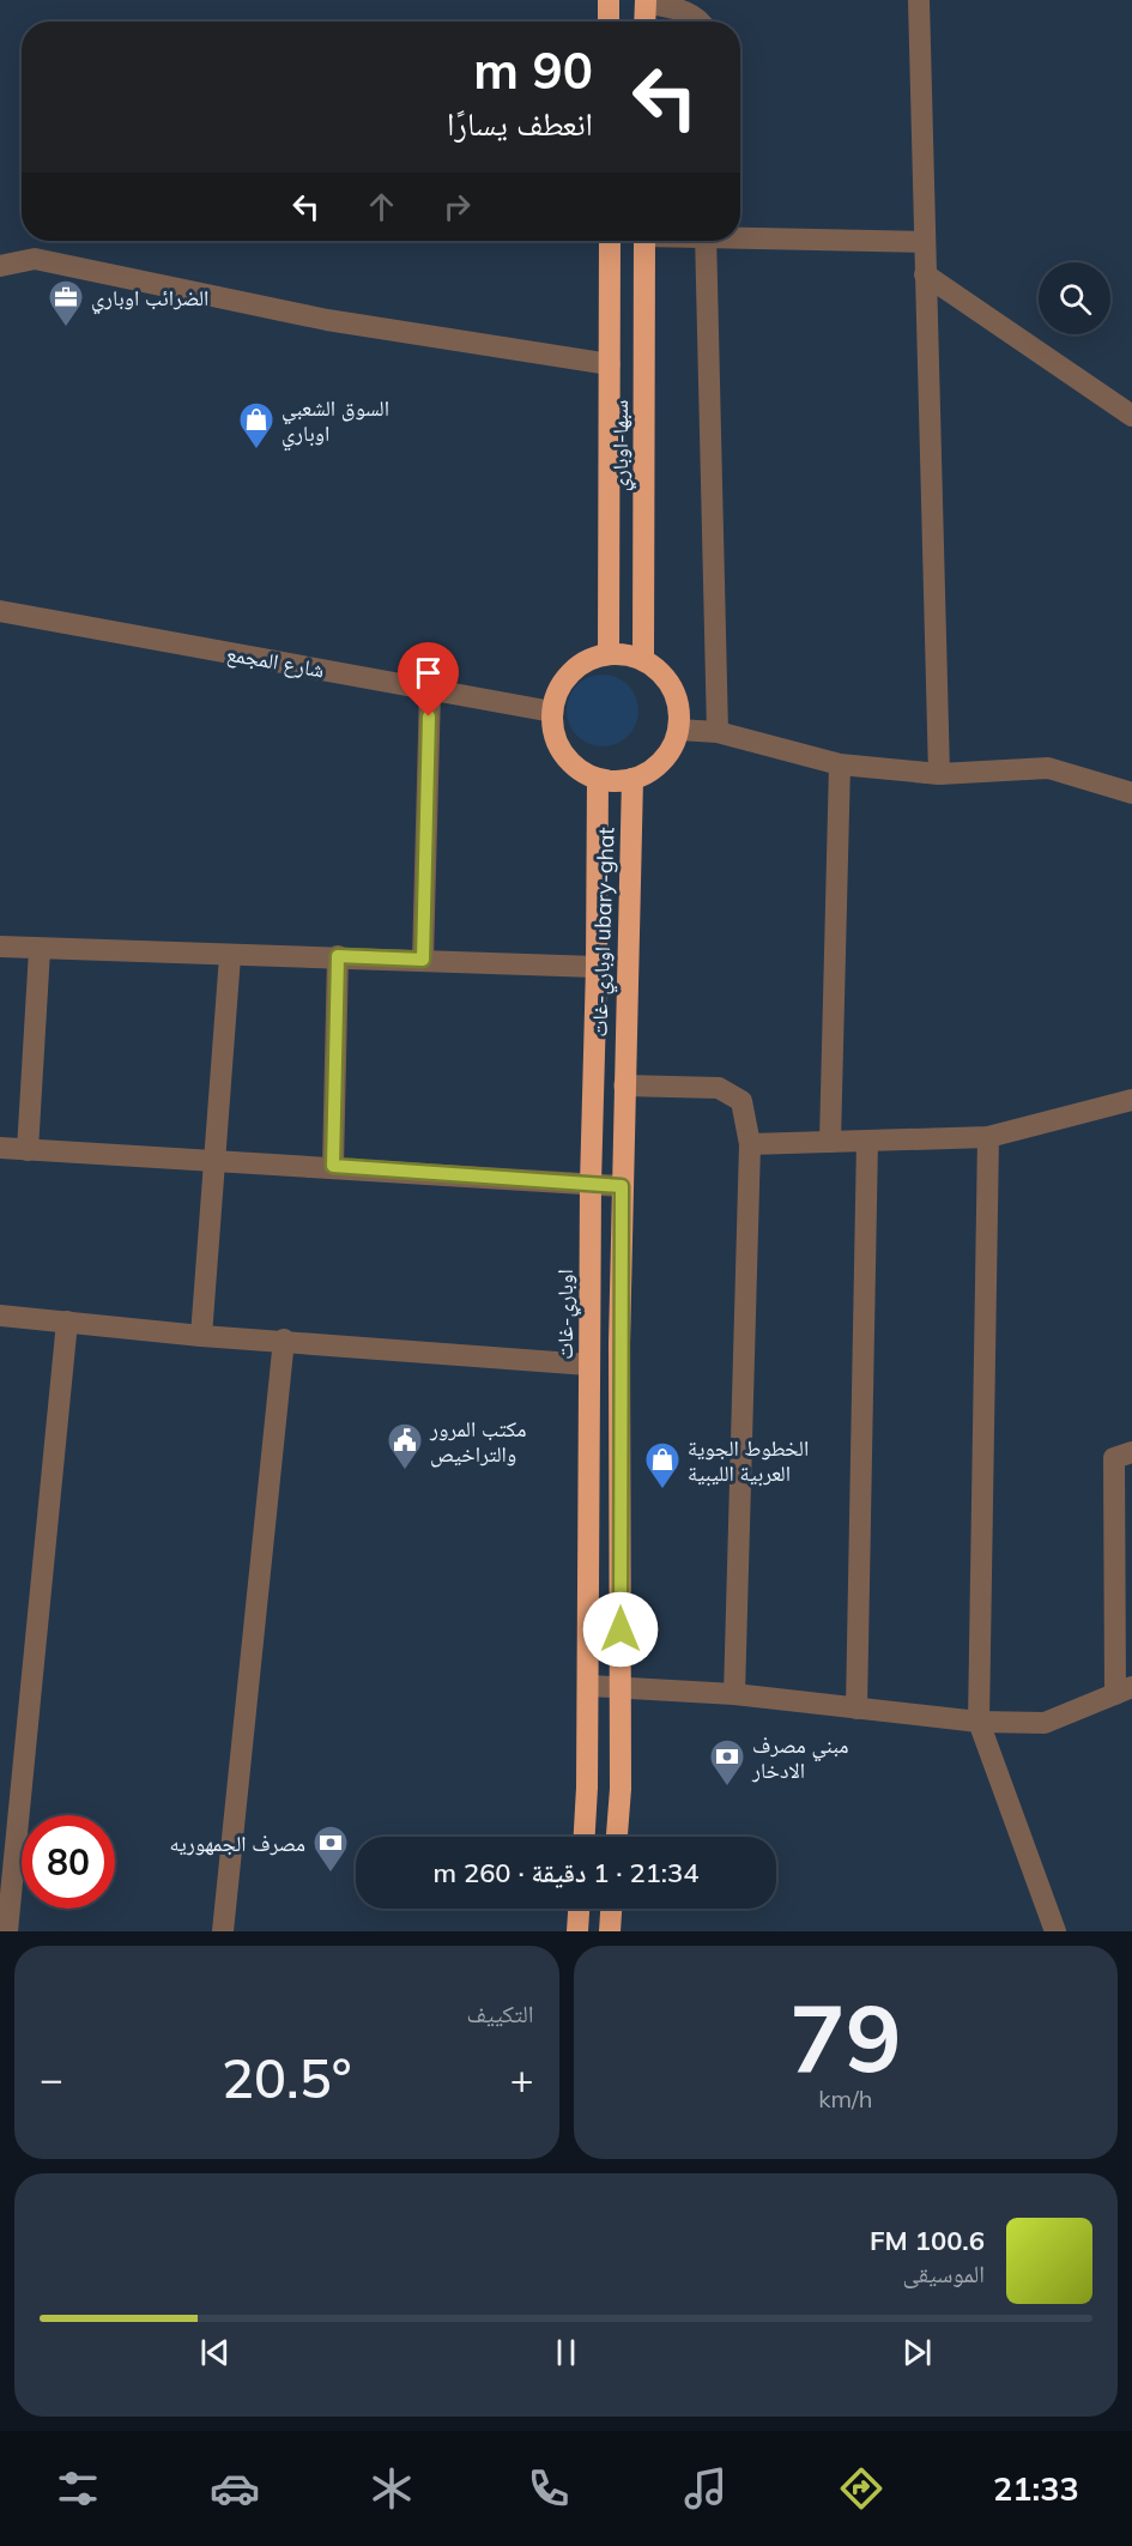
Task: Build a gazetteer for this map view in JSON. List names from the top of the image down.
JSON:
{
  "streets": {
    "highway": ["سبها-اوباري", "اوباري-غات ubary-ghat", "اوباري-غات"],
    "street": ["شارع المجمع"]
  },
  "crossings": [
    ["سبها-اوباري", "شارع المجمع"],
    ["سبها-اوباري", "اوباري-غات ubary-ghat"],
    ["سبها-اوباري", "اوباري-غات"],
    ["شارع المجمع", "اوباري-غات ubary-ghat"],
    ["شارع المجمع", "اوباري-غات"],
    ["اوباري-غات ubary-ghat", "اوباري-غات"]
  ],
  "places": {
    "office": ["الضرائب اوباري"],
    "shop": ["السوق الشعبي اوباري", "الخطوط الجوية العربية الليبية"],
    "public building": ["مكتب المرور والتراخيص"],
    "bank": ["مبني مصرف الادخار", "مصرف الجمهوريه"]
  },
  "page": {
    "turn": ["90 m", "انعطف يسارًا"],
    "limit": "80",
    "trip": "21:34 · 1 دقيقة · 260 m",
    "tile": [
      ["79", "km/h"],
      "التكييف"
    ],
    "heat": ["−", "20.5°", "+"],
    "song": ["100.6 FM", "الموسيقى"],
    "tabs": "21:33"
  }
}
